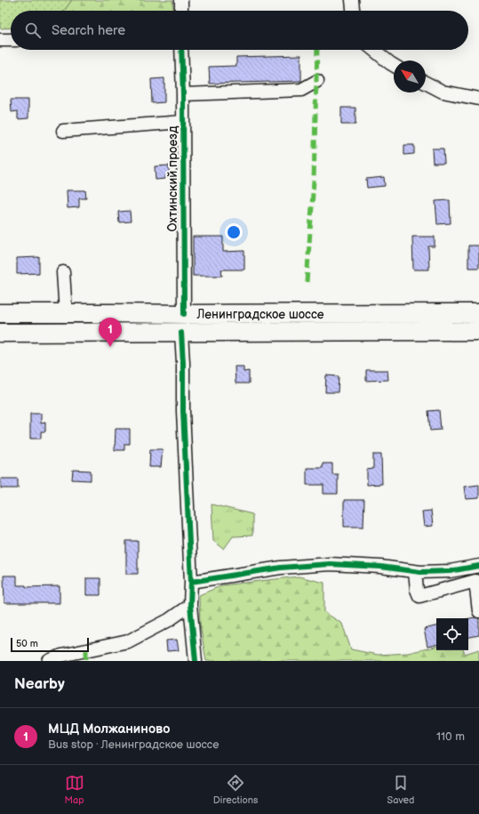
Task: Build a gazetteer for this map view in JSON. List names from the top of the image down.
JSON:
{
  "streets": {
    "highway": ["Ленинградское шоссе"],
    "street": ["Охтинский проезд"]
  },
  "crossings": [
    ["Охтинский проезд", "Ленинградское шоссе"]
  ],
  "scale_bar": "50 m",
  "north": "top left",
  "page": {
    "search": "Search here",
    "pins": "1",
    "scale": "50 m",
    "heading": "Nearby",
    "list": [
      {
        "mark": "1",
        "name": "МЦД Молжаниново",
        "note": "Bus stop · Ленинградское шоссе",
        "value": "110 m"
      }
    ],
    "nav": ["Map", "Directions", "Saved"]
  }
}
